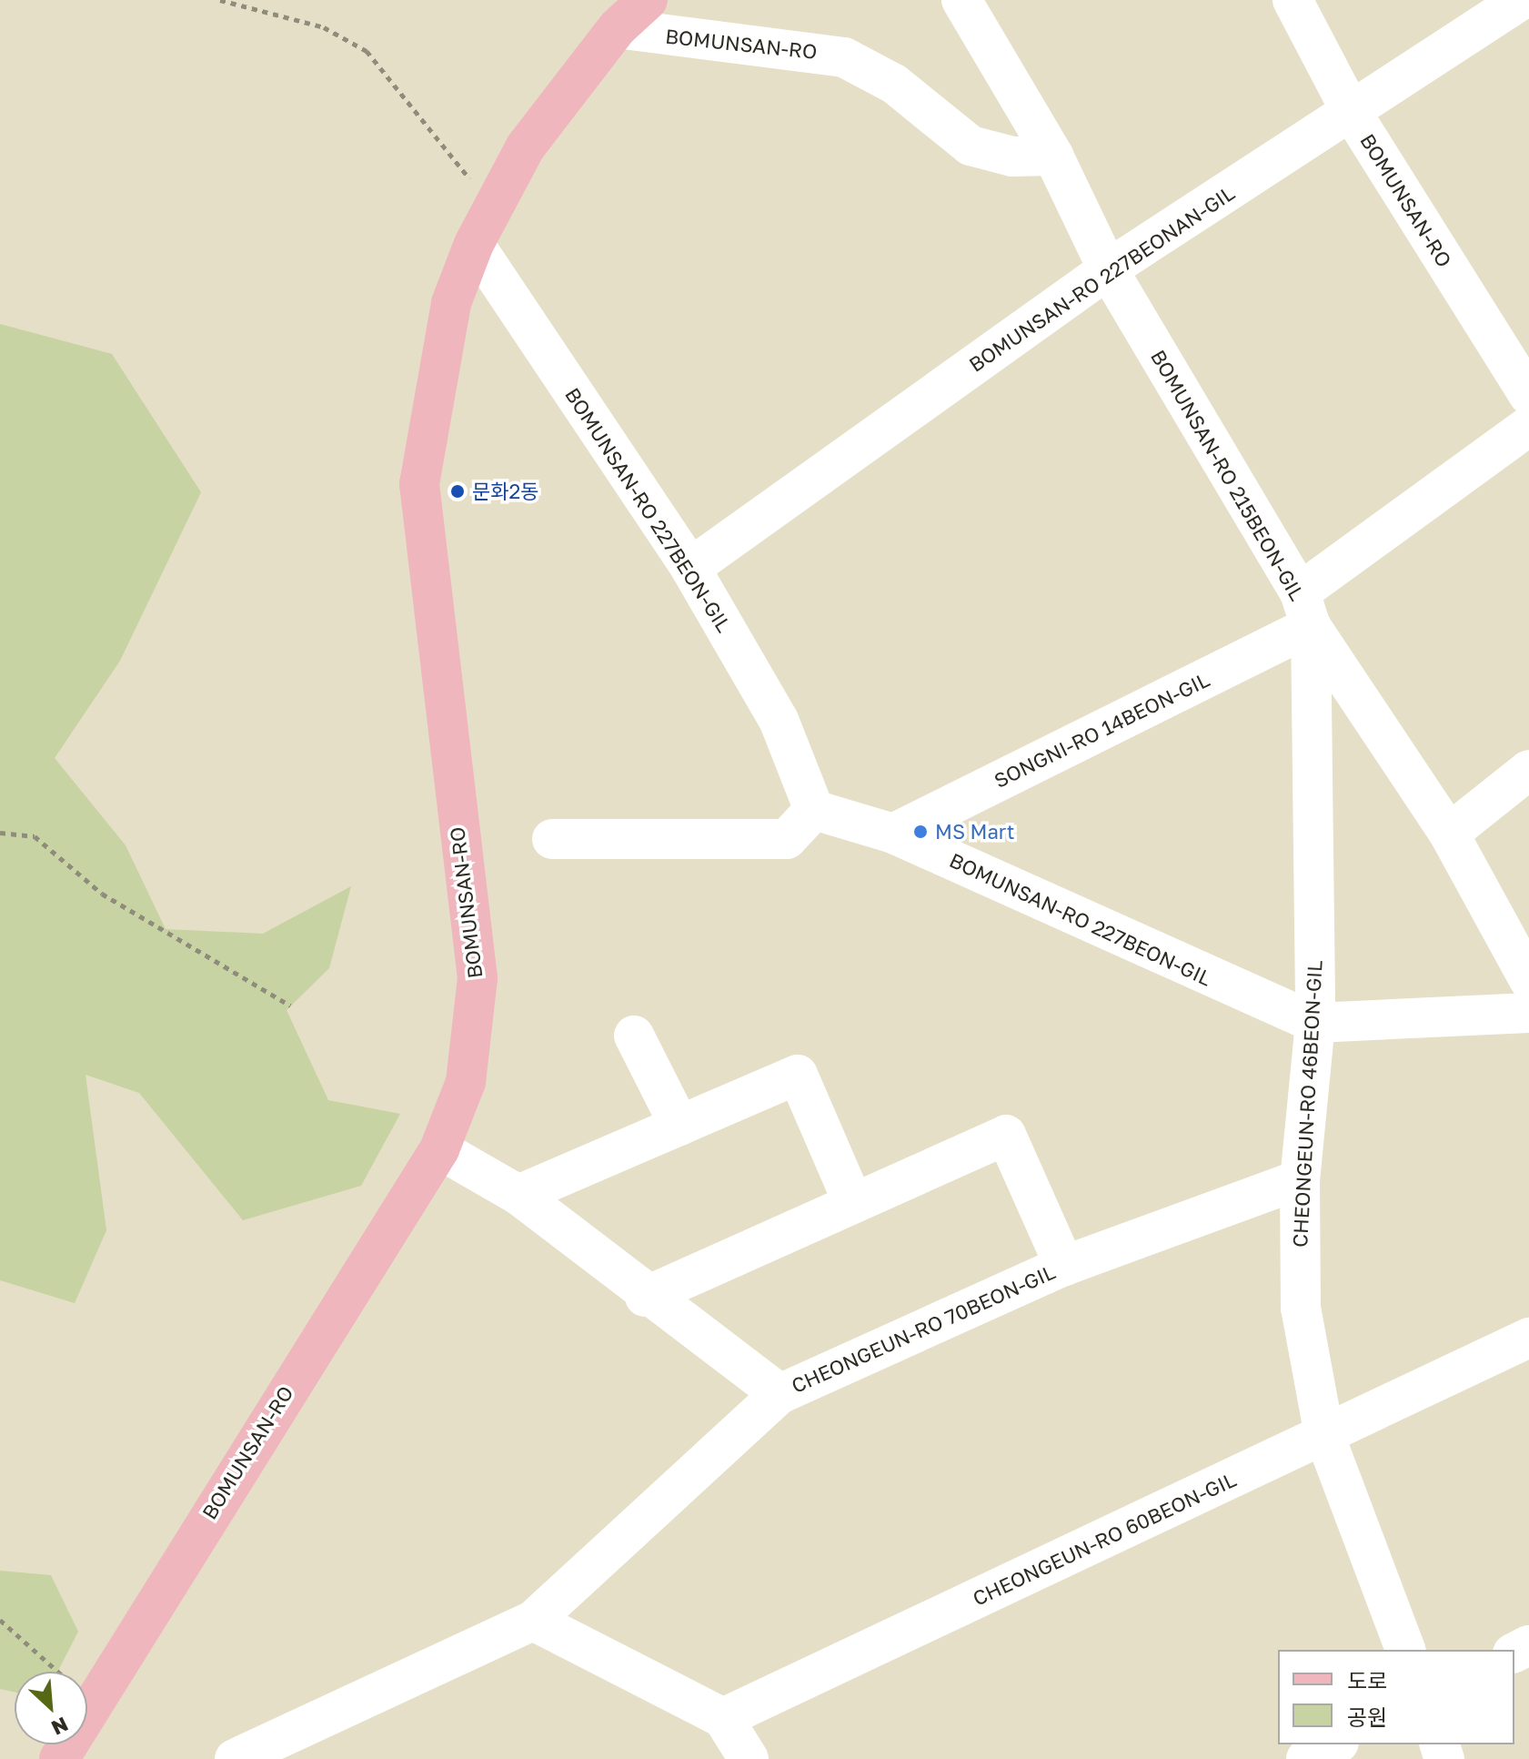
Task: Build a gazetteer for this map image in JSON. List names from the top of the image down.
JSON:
{
  "streets": {
    "main road": ["BOMUNSAN-RO"],
    "street": [
      "BOMUNSAN-RO 227BEONAN-GIL",
      "BOMUNSAN-RO 215BEON-GIL",
      "BOMUNSAN-RO 227BEON-GIL",
      "SONGNI-RO 14BEON-GIL",
      "CHEONGEUN-RO 46BEON-GIL",
      "CHEONGEUN-RO 70BEON-GIL",
      "CHEONGEUN-RO 60BEON-GIL"
    ]
  },
  "crossings": [
    ["BOMUNSAN-RO", "BOMUNSAN-RO 227BEONAN-GIL"],
    ["BOMUNSAN-RO", "BOMUNSAN-RO 215BEON-GIL"],
    ["BOMUNSAN-RO", "BOMUNSAN-RO 227BEON-GIL"],
    ["BOMUNSAN-RO 227BEONAN-GIL", "BOMUNSAN-RO 215BEON-GIL"],
    ["BOMUNSAN-RO 227BEONAN-GIL", "BOMUNSAN-RO 227BEON-GIL"],
    ["BOMUNSAN-RO 215BEON-GIL", "SONGNI-RO 14BEON-GIL"],
    ["BOMUNSAN-RO 215BEON-GIL", "CHEONGEUN-RO 46BEON-GIL"],
    ["BOMUNSAN-RO 227BEON-GIL", "SONGNI-RO 14BEON-GIL"],
    ["BOMUNSAN-RO 227BEON-GIL", "CHEONGEUN-RO 46BEON-GIL"],
    ["SONGNI-RO 14BEON-GIL", "CHEONGEUN-RO 46BEON-GIL"],
    ["CHEONGEUN-RO 46BEON-GIL", "CHEONGEUN-RO 70BEON-GIL"],
    ["CHEONGEUN-RO 46BEON-GIL", "CHEONGEUN-RO 60BEON-GIL"]
  ],
  "places": ["문화2동", "MS Mart"],
  "legend": ["도로", "공원"],
  "north": "bottom right"
}
